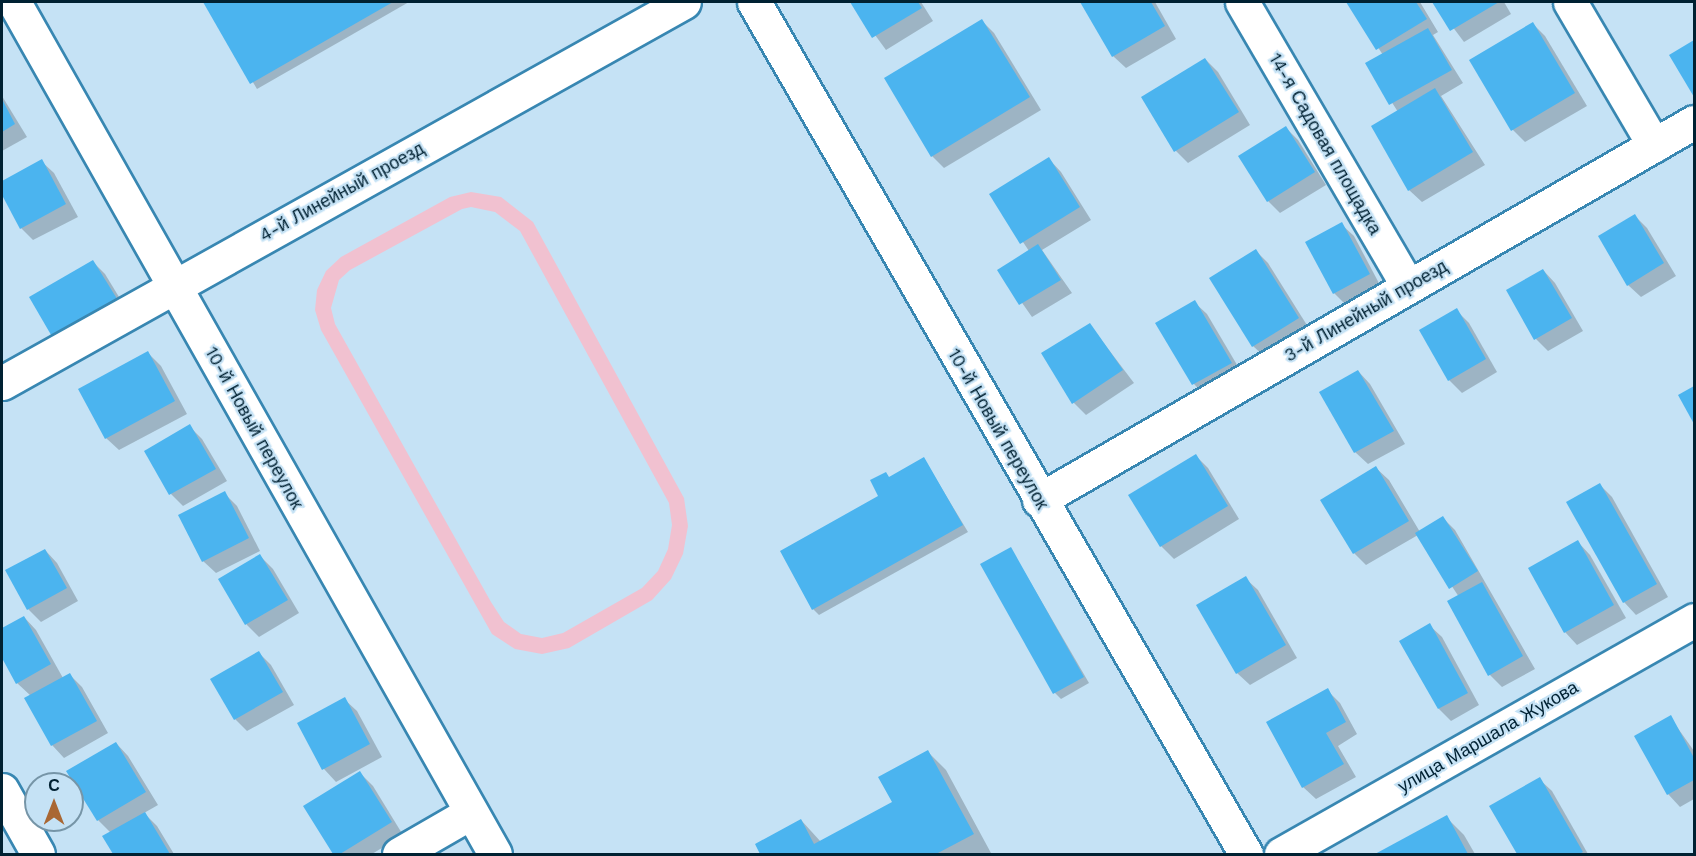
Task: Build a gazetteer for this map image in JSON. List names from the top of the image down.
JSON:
{
  "streets": {
    "street": [
      "14-я Садовая площадка",
      "4-й Линейный проезд",
      "3-й Линейный проезд",
      "10-й Новый переулок",
      "улица Маршала Жукова"
    ]
  },
  "crossings": [
    ["14-я Садовая площадка", "3-й Линейный проезд"],
    ["4-й Линейный проезд", "10-й Новый переулок"],
    ["3-й Линейный проезд", "10-й Новый переулок"]
  ],
  "north": "top"
}
